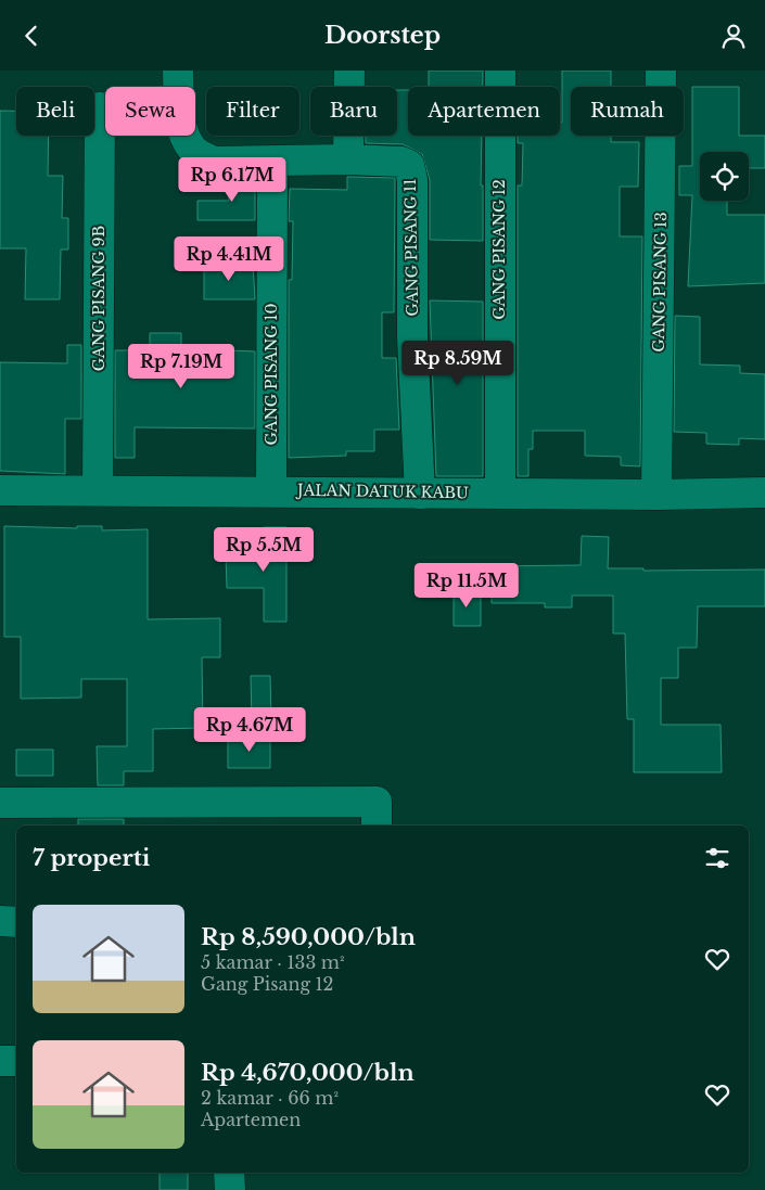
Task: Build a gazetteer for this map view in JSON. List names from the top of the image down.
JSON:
{
  "streets": {
    "street": [
      "GANG PISANG 11",
      "GANG PISANG 12",
      "GANG PISANG 13",
      "GANG PISANG 9B",
      "GANG PISANG 10",
      "JALAN DATUK KABU"
    ]
  },
  "crossings": [
    ["GANG PISANG 11", "JALAN DATUK KABU"],
    ["GANG PISANG 12", "JALAN DATUK KABU"],
    ["GANG PISANG 13", "JALAN DATUK KABU"],
    ["GANG PISANG 9B", "JALAN DATUK KABU"],
    ["GANG PISANG 10", "JALAN DATUK KABU"]
  ],
  "page": {
    "header": "Doorstep",
    "chip": [
      "Beli",
      "Sewa",
      "Filter",
      "Baru",
      "Apartemen",
      "Rumah"
    ],
    "price": [
      "Rp 6.17M",
      "Rp 4.41M",
      "Rp 8.59M",
      "Rp 7.19M",
      "Rp 5.5M",
      "Rp 11.5M",
      "Rp 4.67M"
    ],
    "heading": "7 properti",
    "list": [
      {
        "name": "Rp 8,590,000/bln",
        "note": "5 kamar · 133 m² · Gang Pisang 12"
      },
      {
        "name": "Rp 4,670,000/bln",
        "note": "2 kamar · 66 m² · Apartemen"
      }
    ]
  }
}
